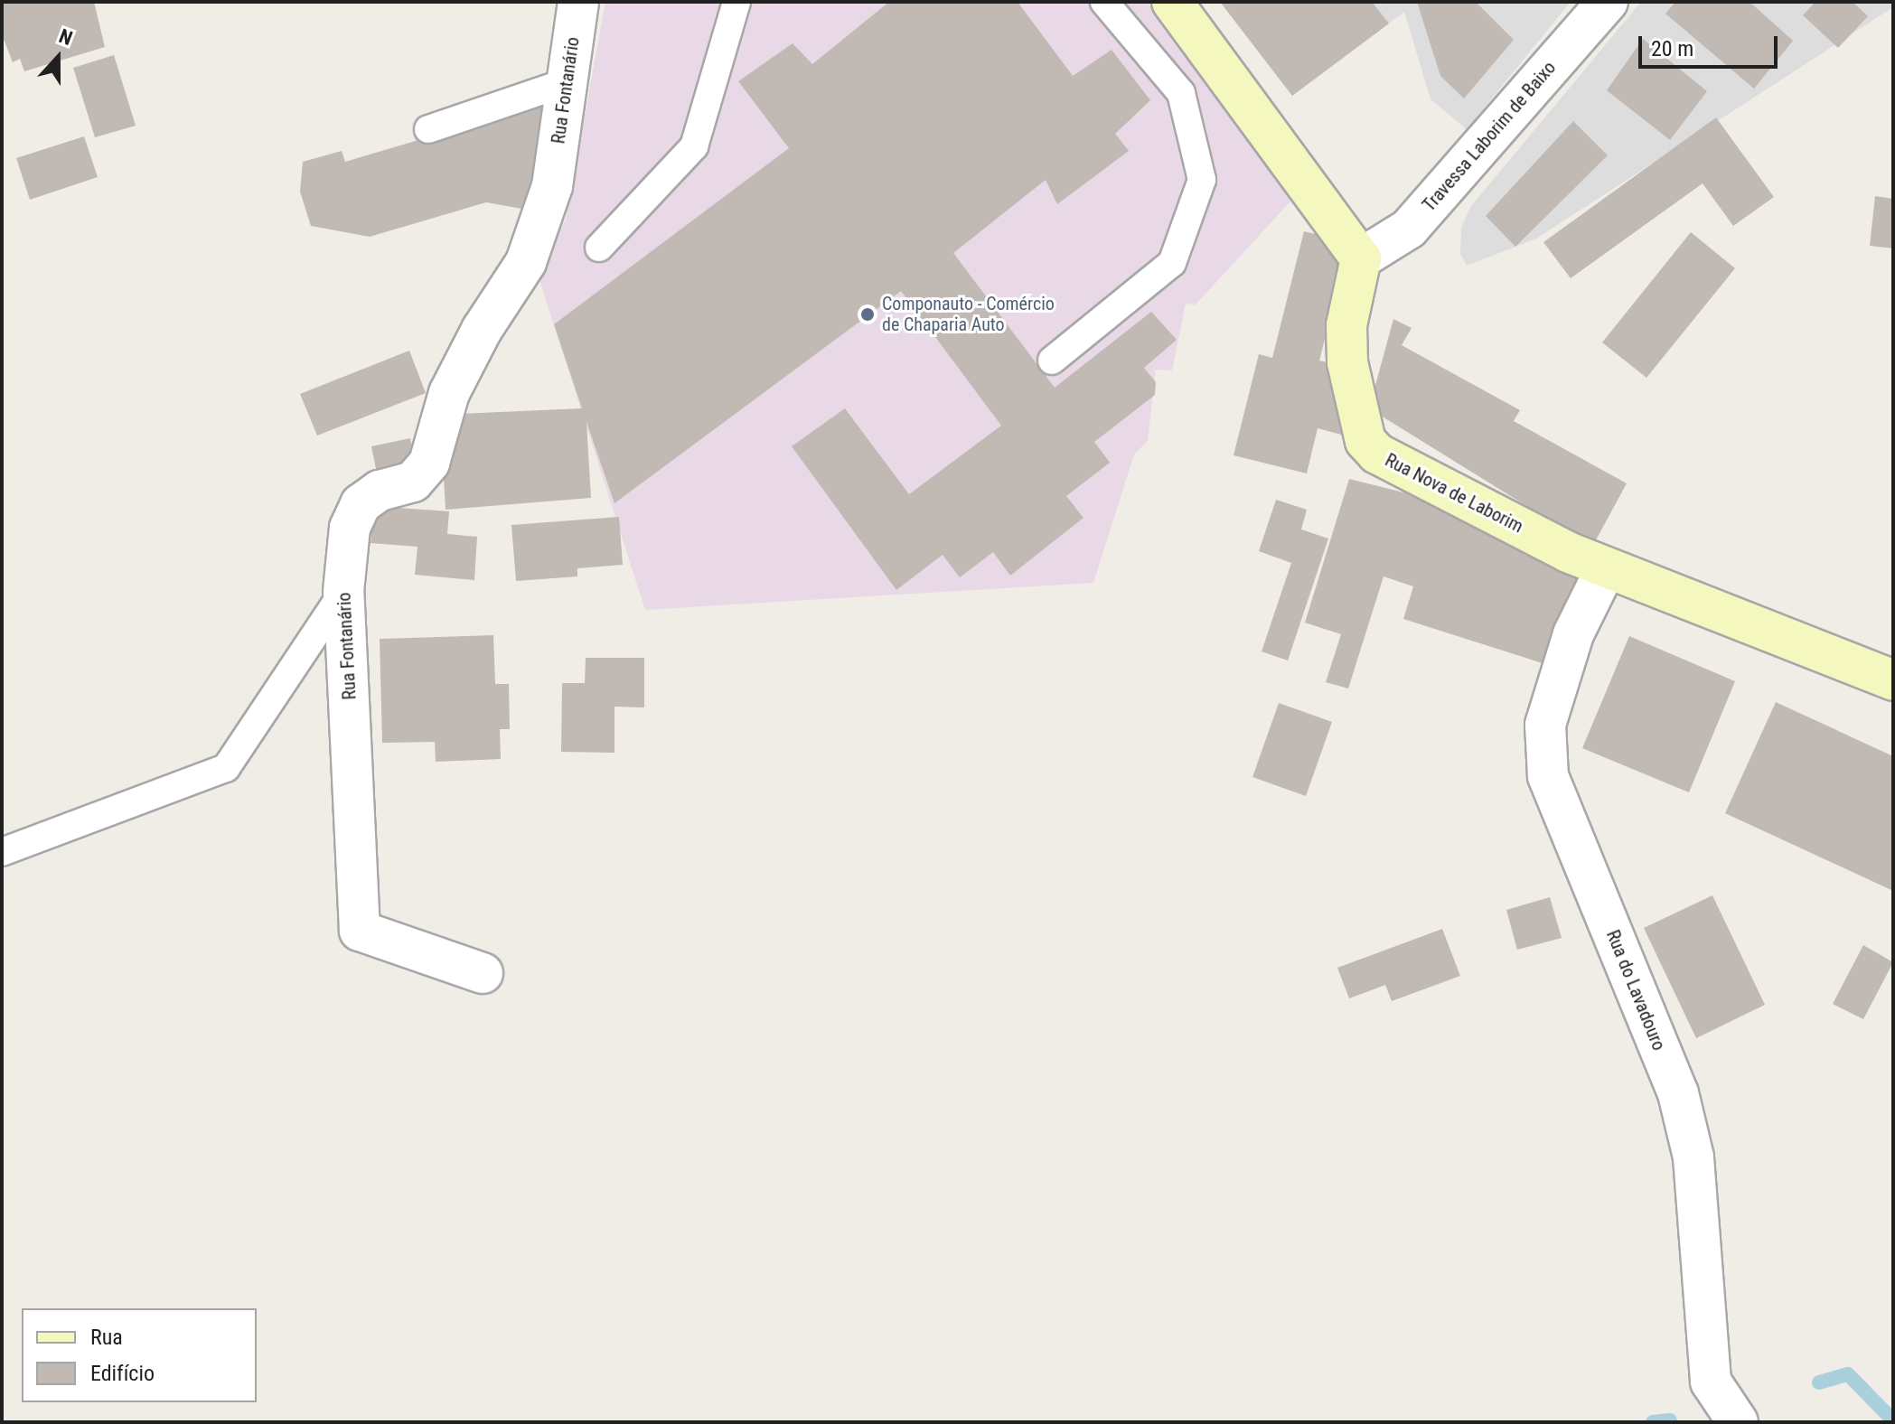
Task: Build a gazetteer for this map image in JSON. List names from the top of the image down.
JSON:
{
  "streets": {
    "street": [
      "Rua Fontanário",
      "Travessa Laborim de Baixo",
      "Rua Nova de Laborim",
      "Rua do Lavadouro"
    ]
  },
  "crossings": [
    ["Travessa Laborim de Baixo", "Rua Nova de Laborim"],
    ["Rua Nova de Laborim", "Rua do Lavadouro"]
  ],
  "places": ["Componauto - Comércio de Chaparia Auto"],
  "legend": ["Rua", "Edifício"],
  "scale_bar": "20 m",
  "north": "top"
}
